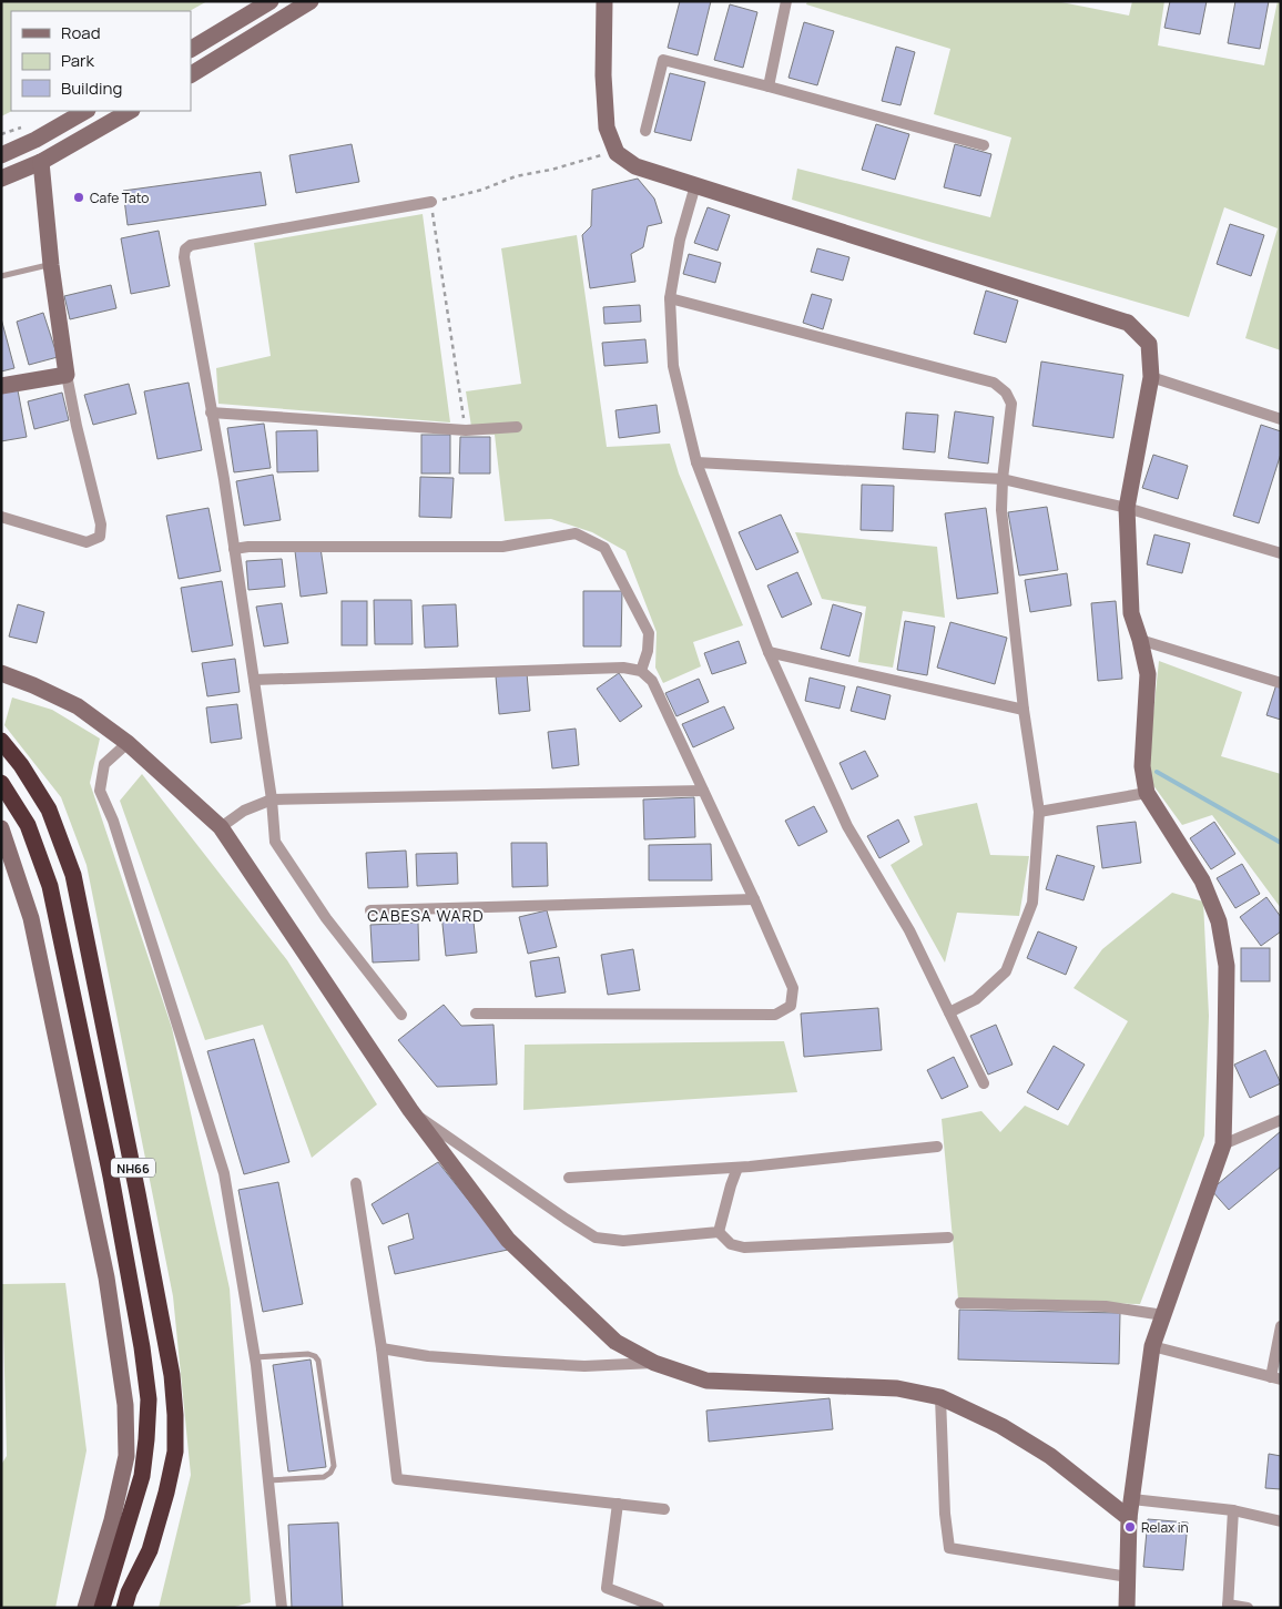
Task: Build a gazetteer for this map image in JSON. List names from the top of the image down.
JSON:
{
  "streets": {
    "highway": ["NH66"]
  },
  "districts": ["CABESA WARD"],
  "places": ["Cafe Tato", "Relax in"],
  "legend": ["Road", "Park", "Building"]
}
